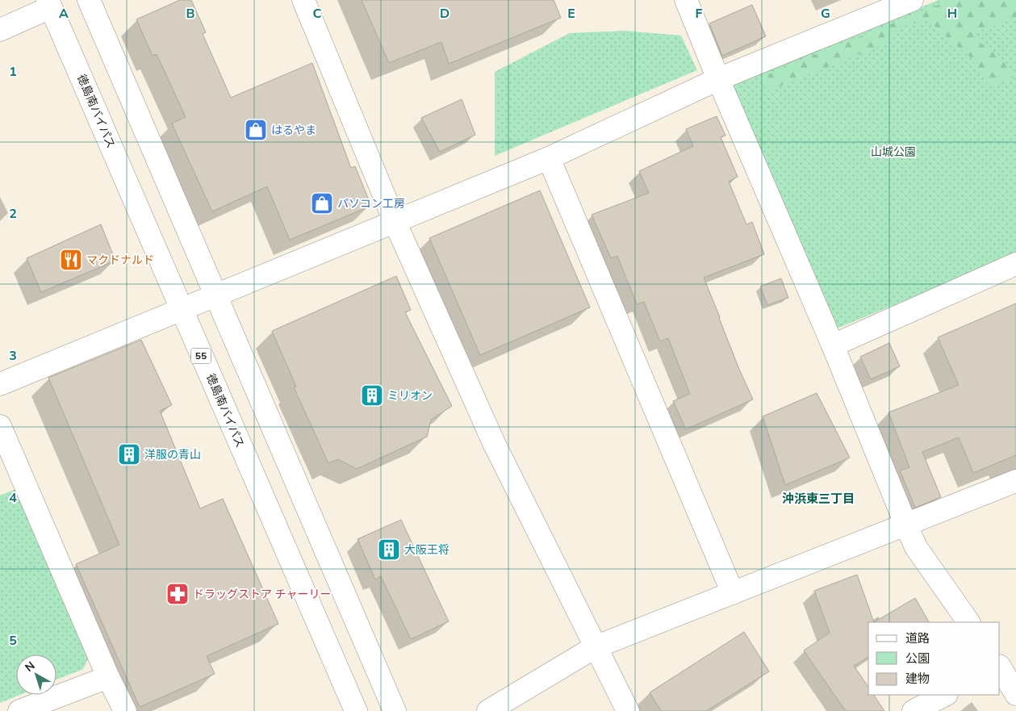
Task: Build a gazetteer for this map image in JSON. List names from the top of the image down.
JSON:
{
  "streets": {
    "main road": ["徳島南バイパス", "55"]
  },
  "districts": ["沖浜東三丁目"],
  "parks": ["山城公園"],
  "places": {
    "shop": ["はるやま", "パソコン工房"],
    "restaurant": ["マクドナルド"],
    "building": ["ミリオン", "洋服の青山", "大阪王将"],
    "pharmacy": ["ドラッグストア チャーリー"]
  },
  "legend": ["道路", "公園", "建物"],
  "north": "top left",
  "grid": {
    "columns": [
      "A",
      "B",
      "C",
      "D",
      "E",
      "F",
      "G",
      "H"
    ],
    "rows": [
      "1",
      "2",
      "3",
      "4",
      "5"
    ]
  }
}
